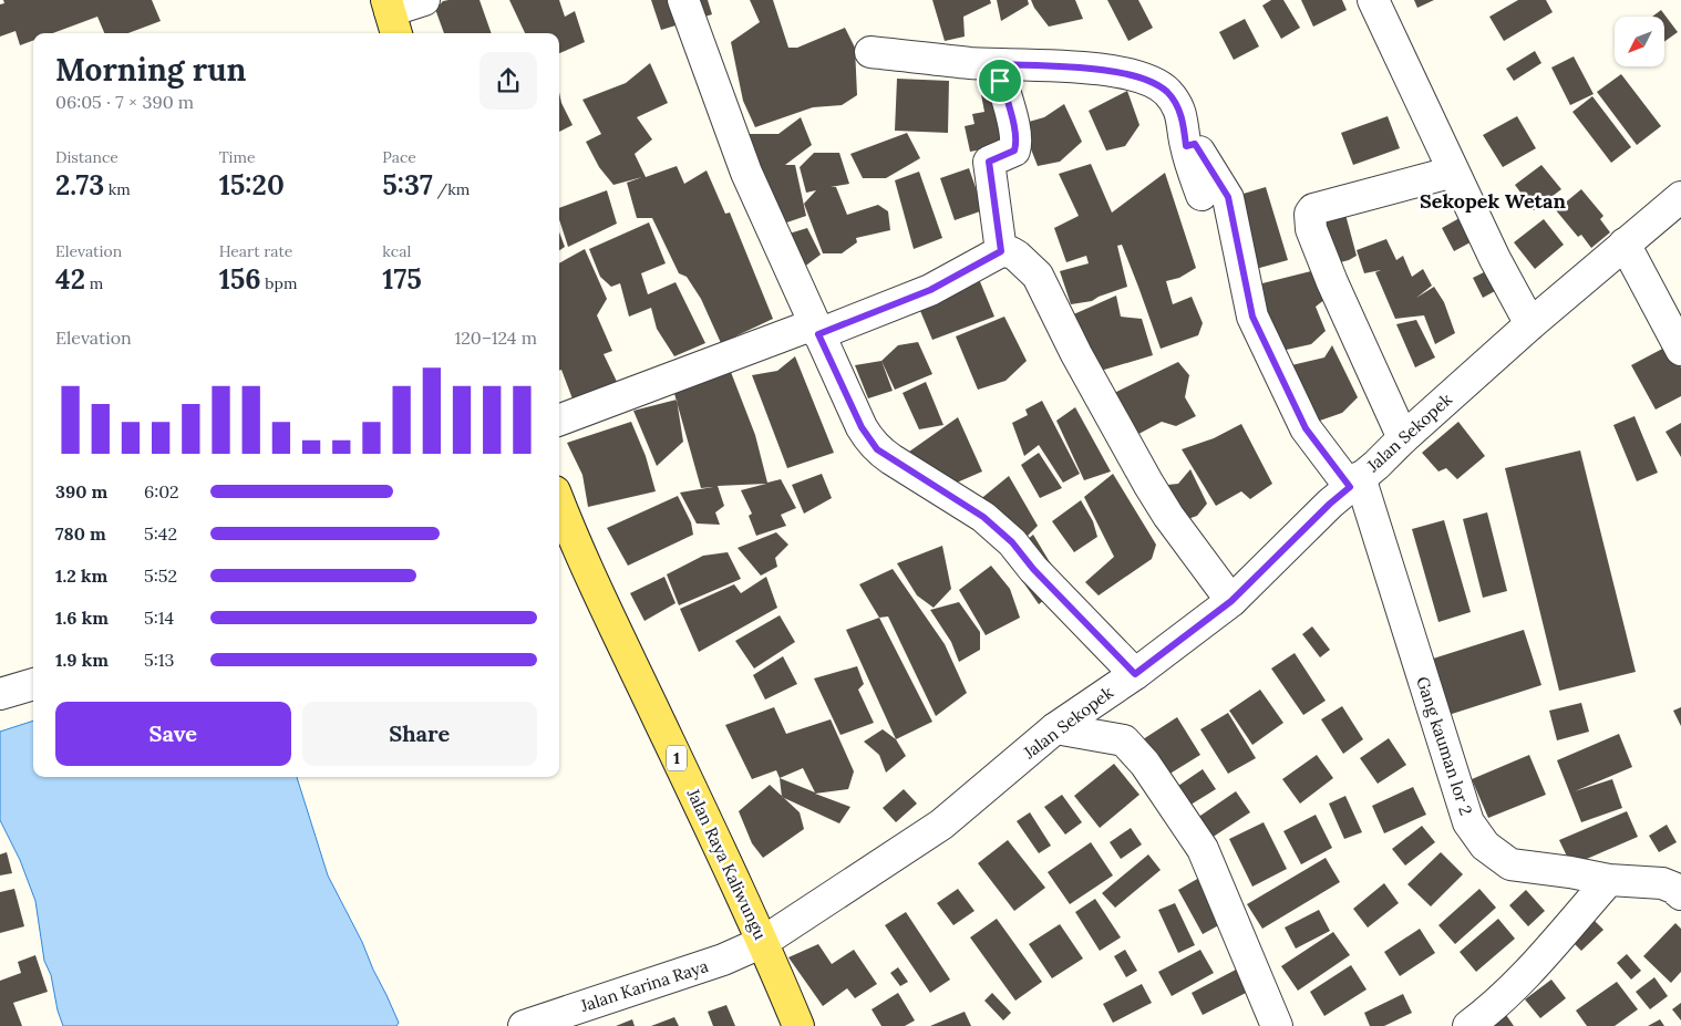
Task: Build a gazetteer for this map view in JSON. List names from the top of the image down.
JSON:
{
  "streets": {
    "main road": ["1", "Jalan Raya Kaliwungu"],
    "street": ["Jalan Sekopek", "Gang kauman lor 2", "Jalan Karina Raya"]
  },
  "crossings": [
    ["Jalan Sekopek", "Gang kauman lor 2"],
    ["Jalan Sekopek", "Jalan Raya Kaliwungu"],
    ["Jalan Sekopek", "Jalan Karina Raya"],
    ["Jalan Raya Kaliwungu", "Jalan Karina Raya"]
  ],
  "districts": ["Sekopek Wetan"],
  "north": "bottom left",
  "page": {
    "heading": ["Morning run", "06:05 · 7 × 390 m"],
    "stats": [
      ["Distance", "2.73 km"],
      ["Time", "15:20"],
      ["Pace", "5:37 /km"],
      ["Elevation", "42 m"],
      ["Heart rate", "156 bpm"],
      ["kcal", "175"]
    ],
    "chart": ["Elevation", "120–124 m"],
    "list": [
      {
        "name": "390 m",
        "note": "6:02"
      },
      {
        "name": "780 m",
        "note": "5:42"
      },
      {
        "name": "1.2 km",
        "note": "5:52"
      },
      {
        "name": "1.6 km",
        "note": "5:14"
      },
      {
        "name": "1.9 km",
        "note": "5:13"
      }
    ],
    "buttons": ["Save", "Share"]
  }
}
